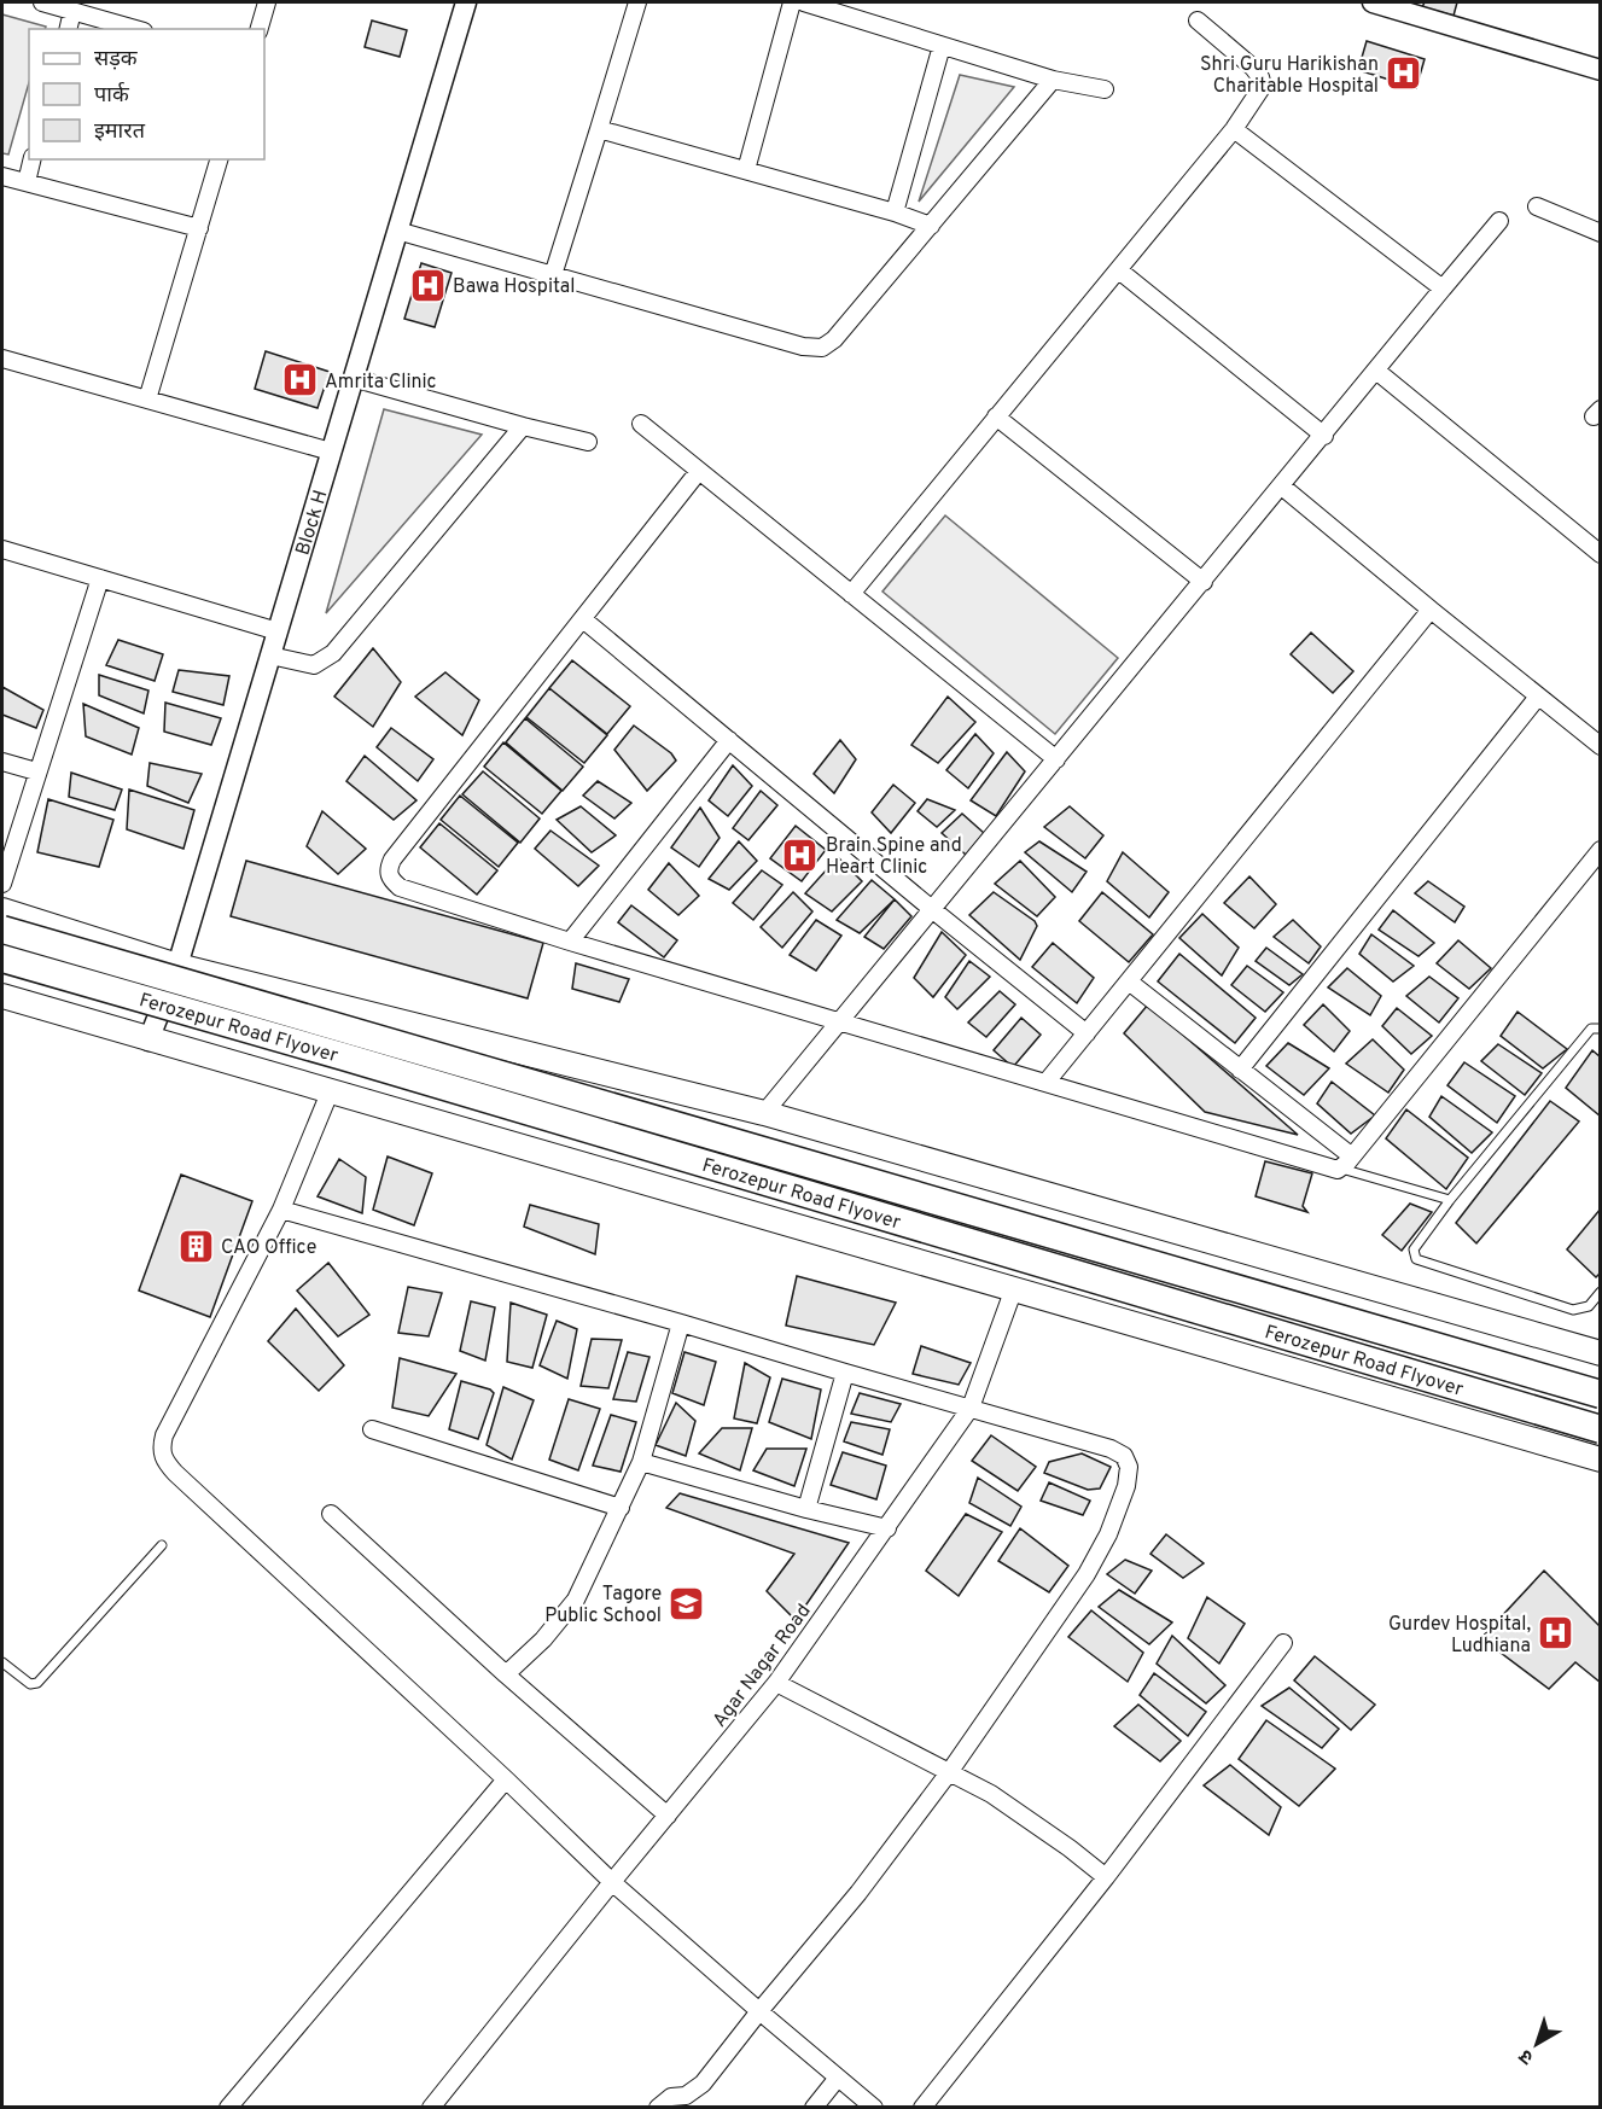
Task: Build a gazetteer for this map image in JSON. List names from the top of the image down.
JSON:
{
  "streets": {
    "highway": ["Ferozepur Road Flyover"],
    "street": ["Block H", "Agar Nagar Road"]
  },
  "places": {
    "hospital": [
      "Shri Guru Harikishan Charitable Hospital",
      "Bawa Hospital",
      "Amrita Clinic",
      "Brain Spine and Heart Clinic",
      "Gurdev Hospital, Ludhiana"
    ],
    "building": ["CAO Office"],
    "school or university": ["Tagore Public School"]
  },
  "legend": ["सड़क", "पार्क", "इमारत"],
  "north": "bottom left"
}
